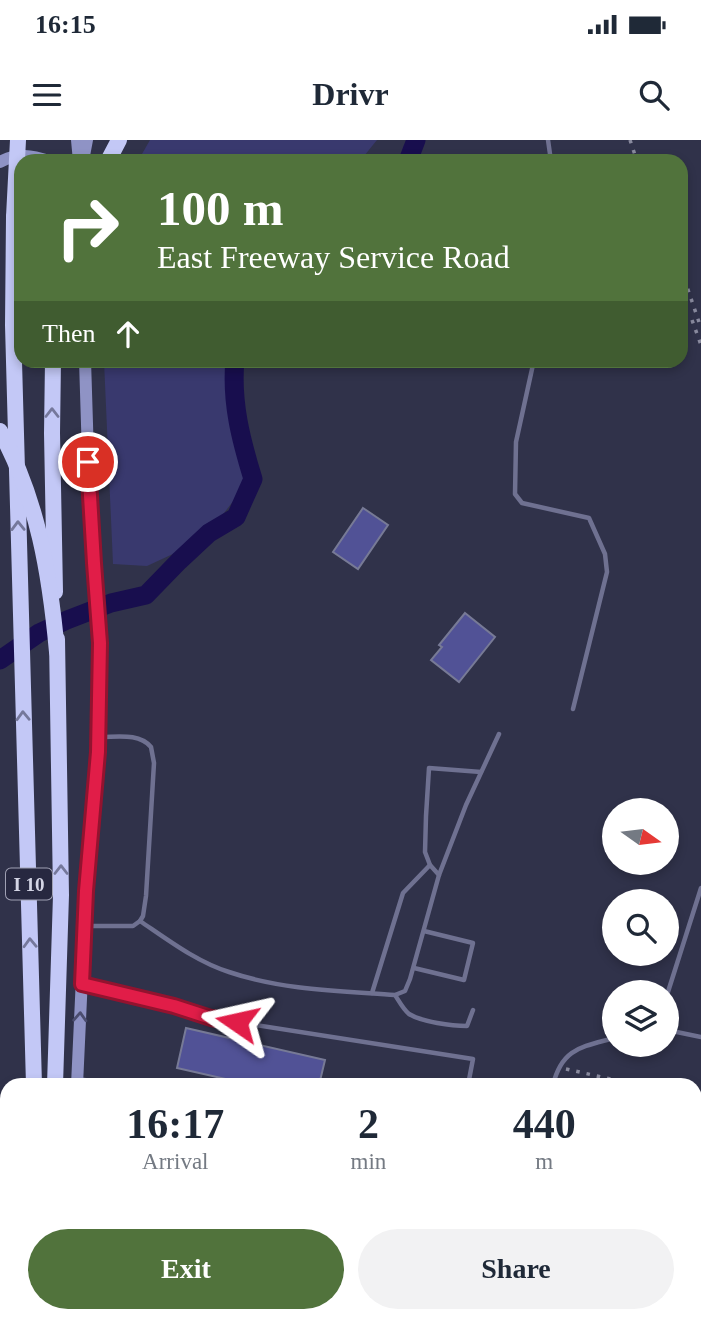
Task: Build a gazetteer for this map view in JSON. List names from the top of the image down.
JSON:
{
  "streets": {
    "highway": ["I 10"]
  },
  "north": "right",
  "page": {
    "status": "16:15",
    "header": "Drivr",
    "turn": ["100 m", "East Freeway Service Road"],
    "then": "Then",
    "eta": [
      "16:17",
      "Arrival",
      "2",
      "min",
      "440",
      "m"
    ],
    "buttons": ["Exit", "Share"]
  }
}
